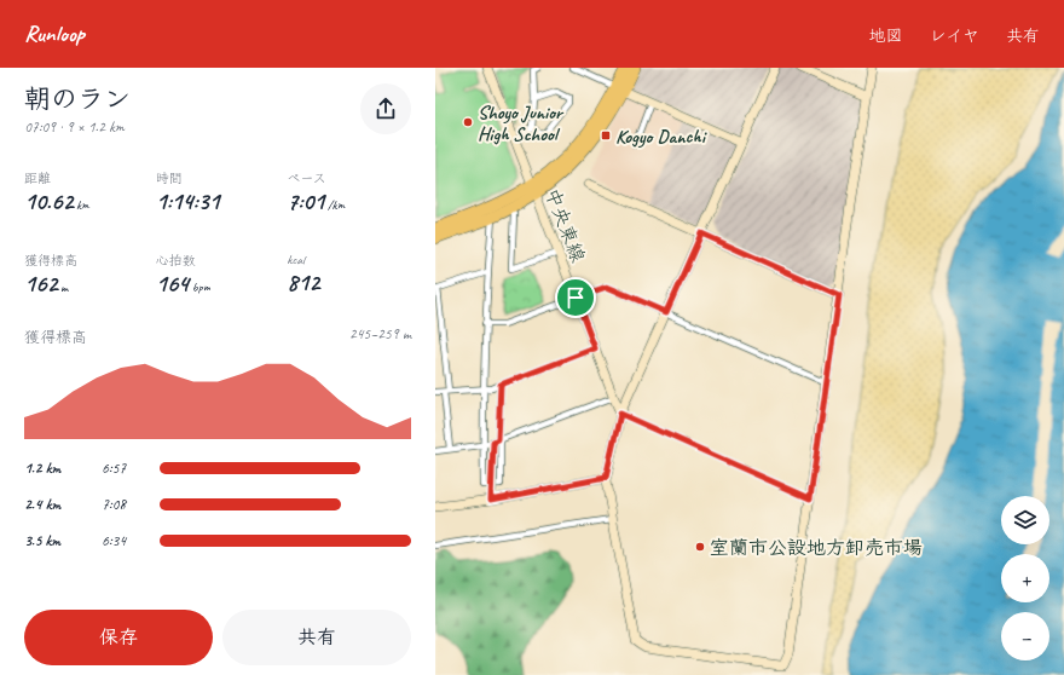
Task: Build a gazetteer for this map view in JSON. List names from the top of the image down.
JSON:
{
  "streets": {
    "street": ["中央東線"]
  },
  "places": {
    "other": ["Shoyo Junior High School", "室蘭市公設地方卸売市場"],
    "transit": ["Kogyo Danchi"]
  },
  "page": {
    "header": "Runloop",
    "nav": ["地図", "レイヤ", "共有"],
    "heading": ["朝のラン", "07:09 · 9 × 1.2 km"],
    "stats": [
      ["距離", "10.62 km"],
      ["時間", "1:14:31"],
      ["ペース", "7:01 /km"],
      ["獲得標高", "162 m"],
      ["心拍数", "164 bpm"],
      ["kcal", "812"]
    ],
    "chart": ["獲得標高", "245–259 m"],
    "list": [
      {
        "name": "1.2 km",
        "note": "6:57"
      },
      {
        "name": "2.4 km",
        "note": "7:08"
      },
      {
        "name": "3.5 km",
        "note": "6:34"
      }
    ],
    "map_buttons": ["+", "−"],
    "buttons": ["保存", "共有"]
  }
}
